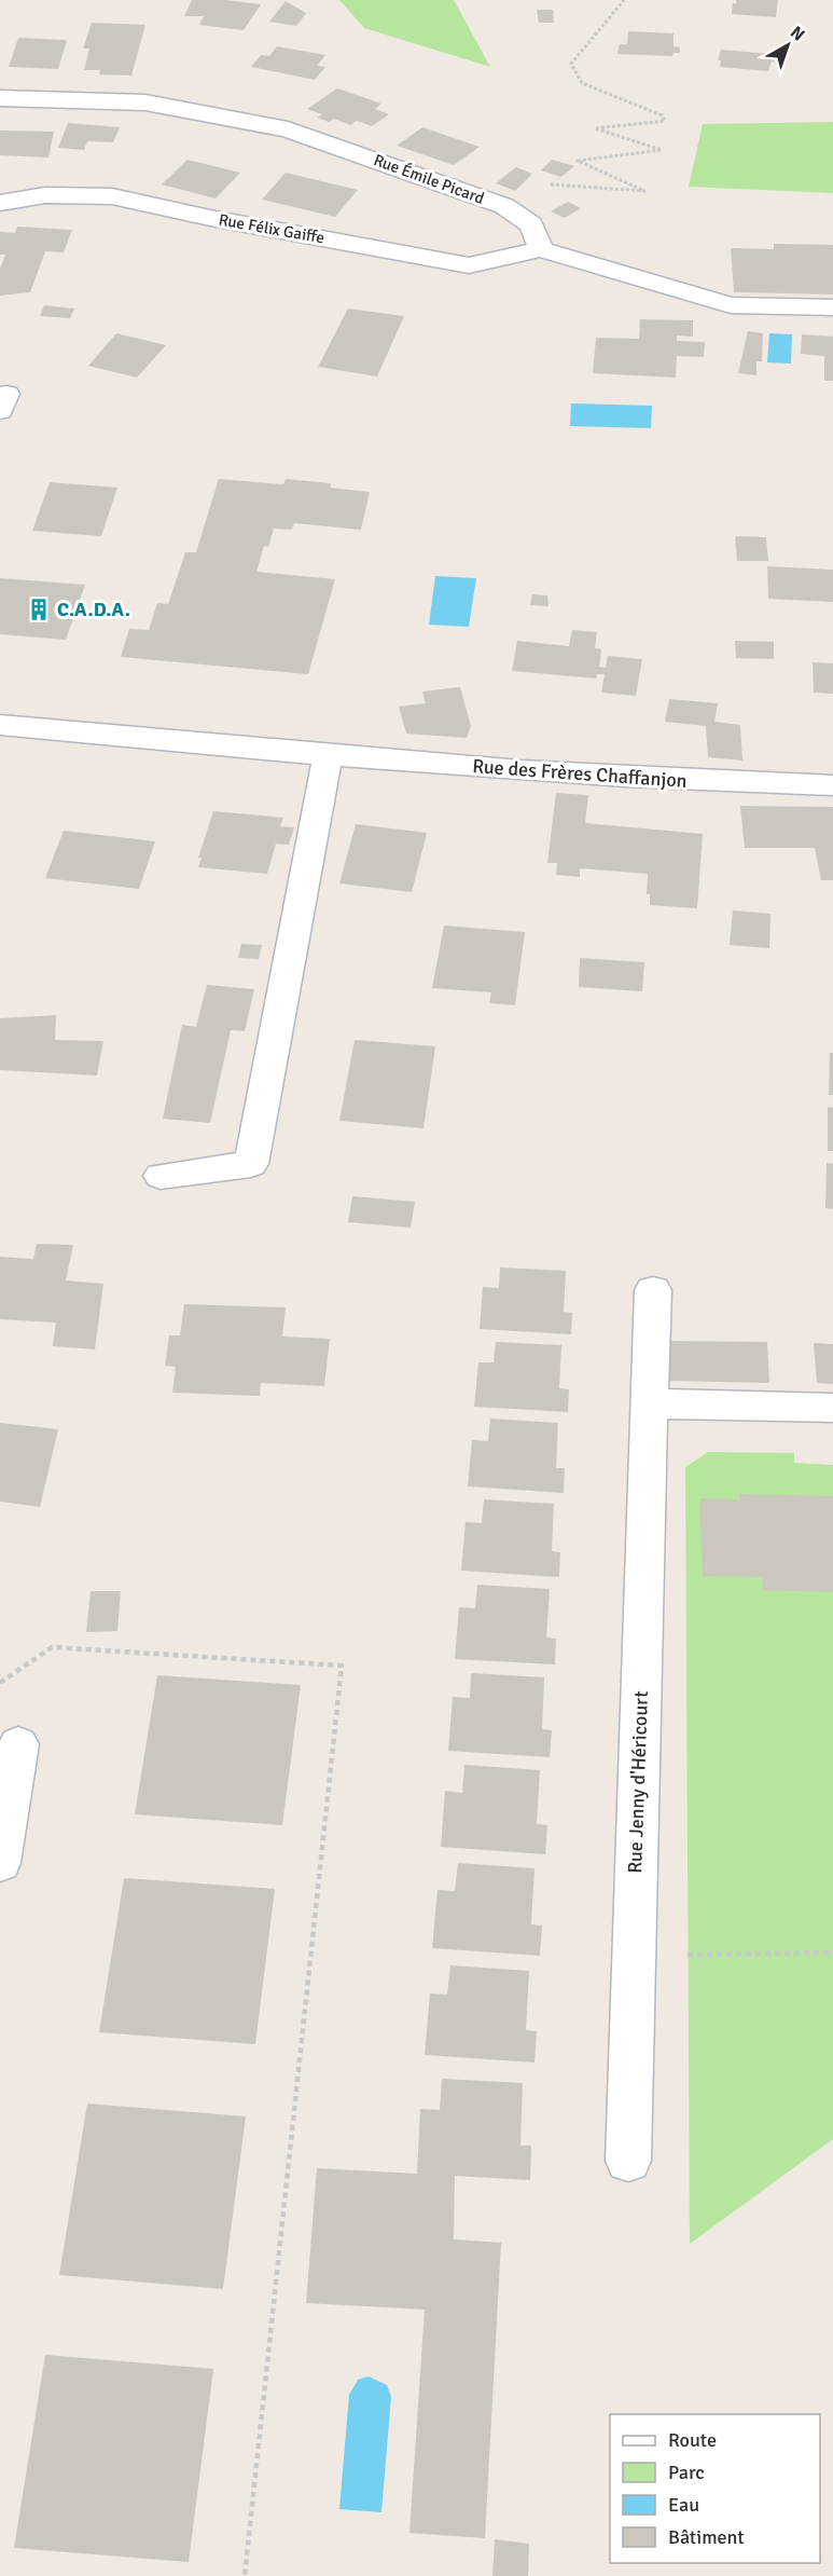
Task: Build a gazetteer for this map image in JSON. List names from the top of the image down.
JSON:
{
  "streets": {
    "street": [
      "Rue Émile Picard",
      "Rue Félix Gaiffe",
      "Rue des Frères Chaffanjon",
      "Rue Jenny d'Héricourt"
    ]
  },
  "crossings": [
    ["Rue Émile Picard", "Rue Félix Gaiffe"]
  ],
  "places": {
    "building": ["C.A.D.A."]
  },
  "legend": [
    "Route",
    "Parc",
    "Eau",
    "Bâtiment"
  ],
  "north": "top right"
}
